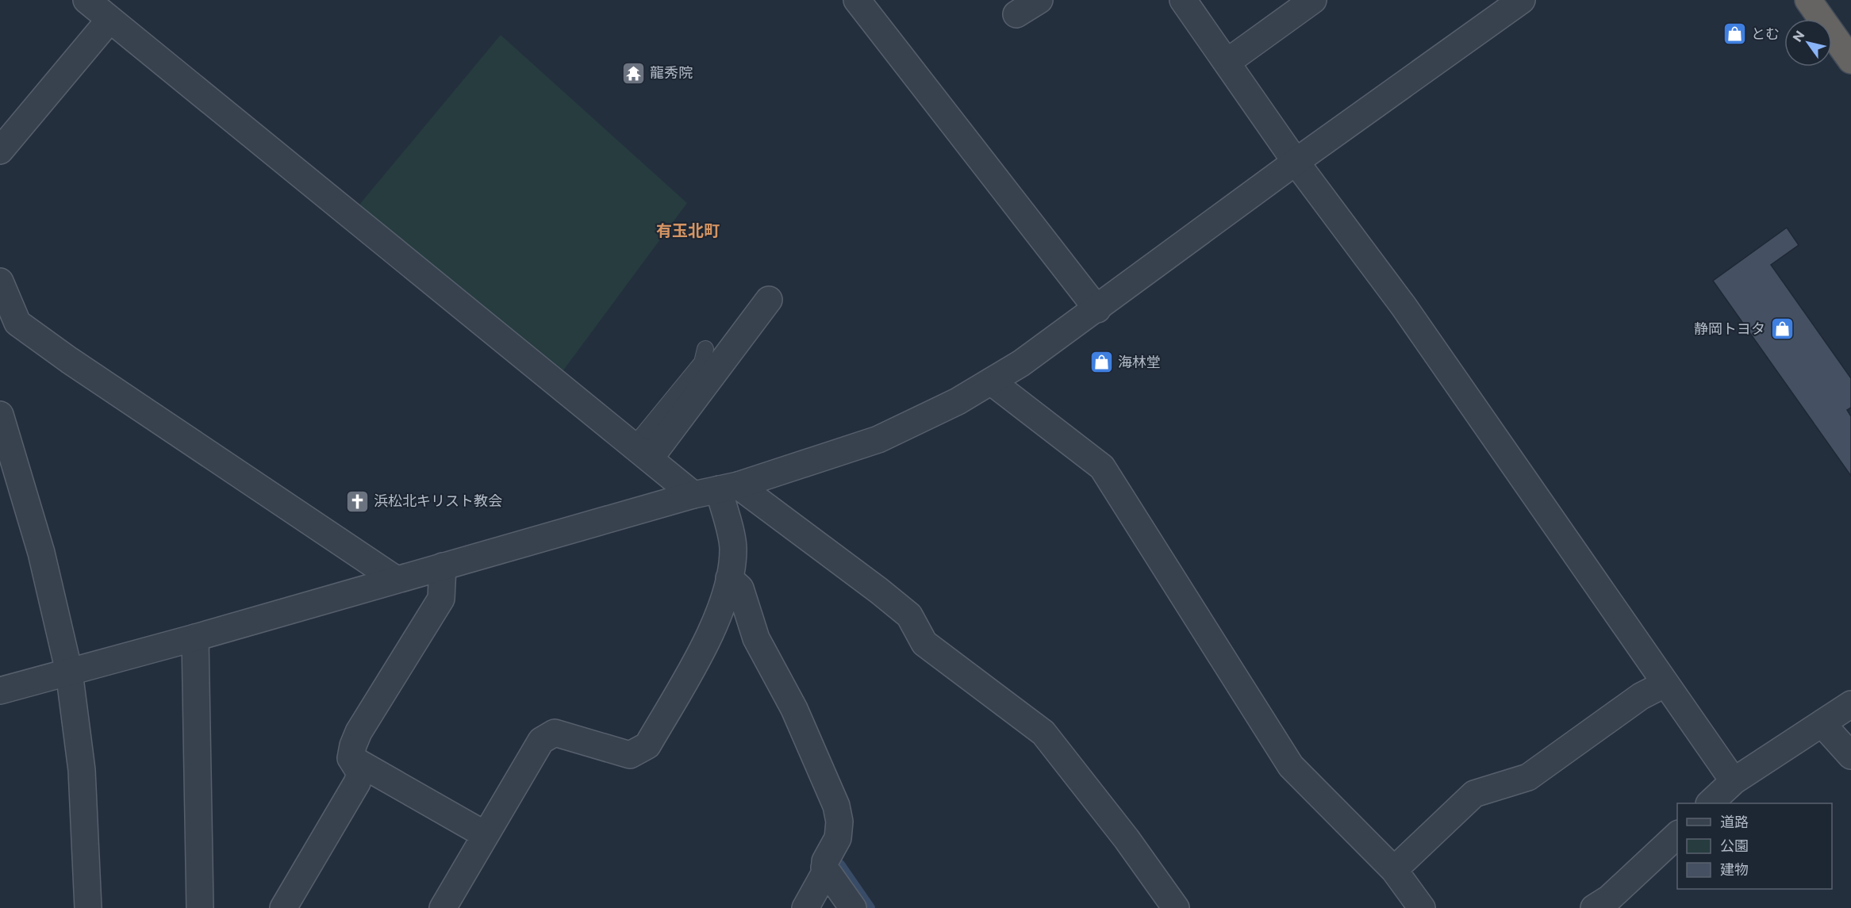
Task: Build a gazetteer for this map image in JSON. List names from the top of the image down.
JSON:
{
  "districts": ["有玉北町"],
  "places": {
    "shop": ["とむ", "静岡トヨタ", "海林堂"],
    "temple": ["龍秀院"],
    "church": ["浜松北キリスト教会"]
  },
  "legend": ["道路", "公園", "建物"],
  "north": "top left"
}
